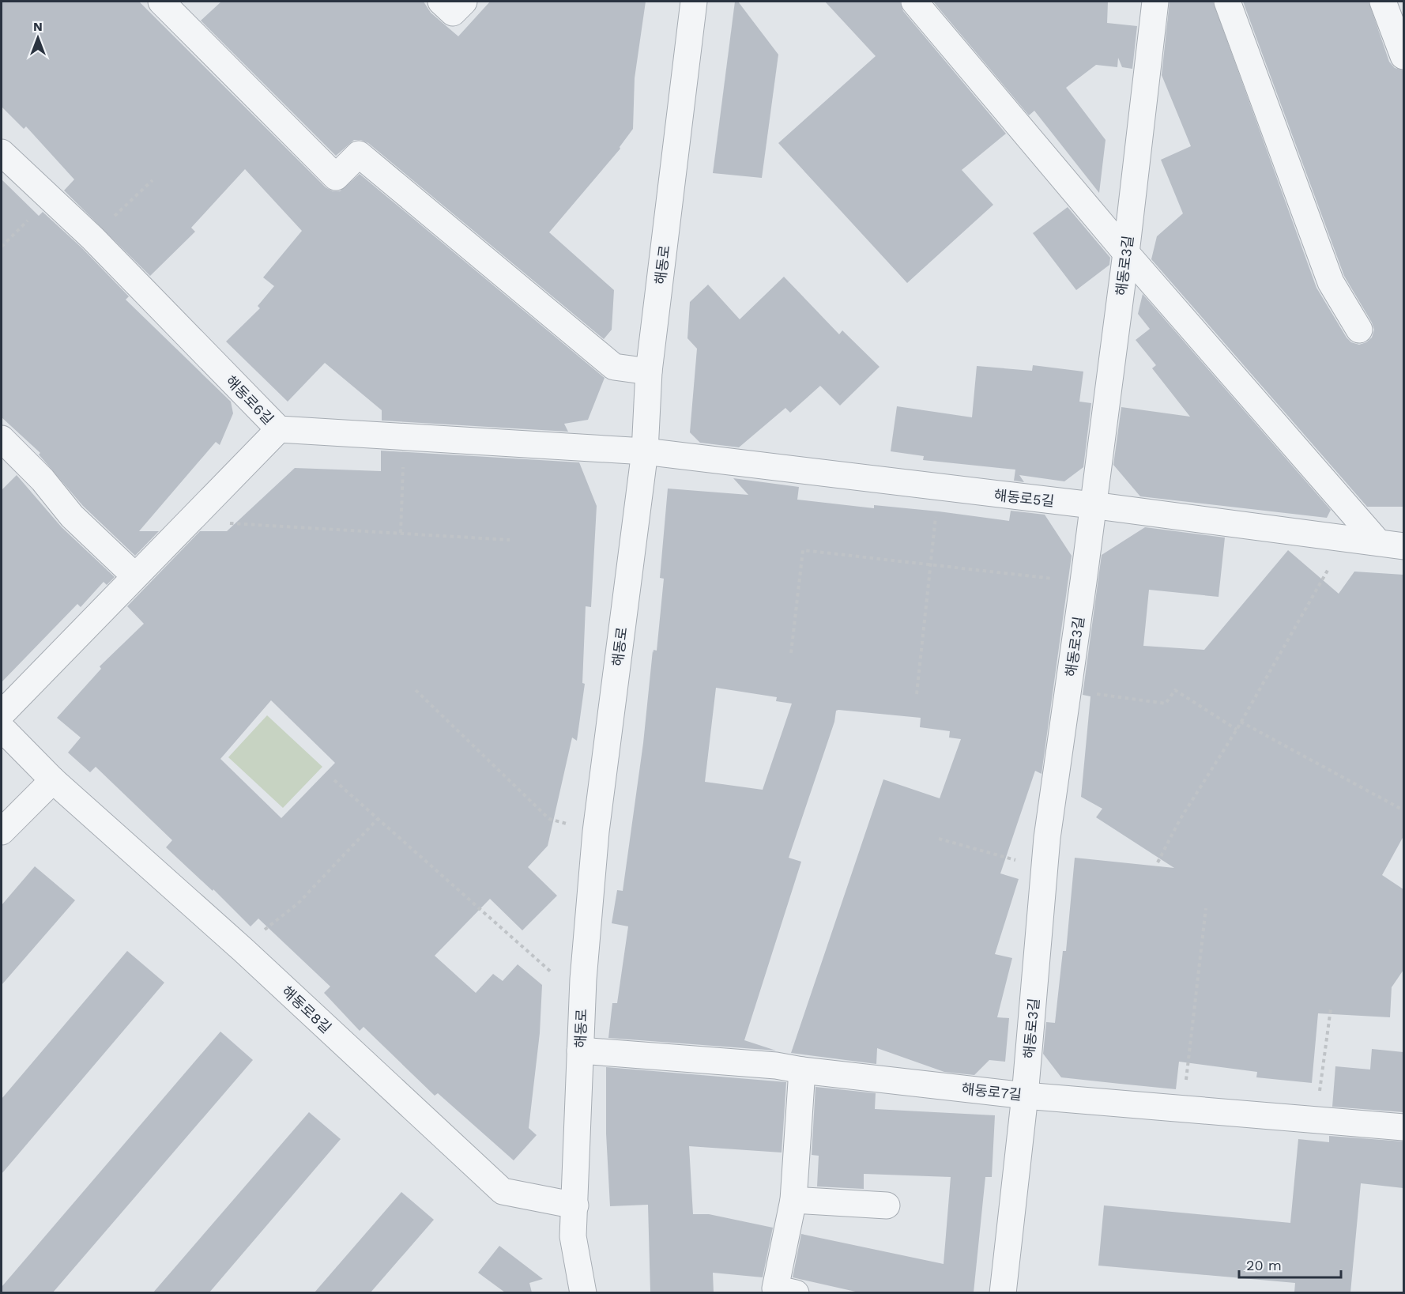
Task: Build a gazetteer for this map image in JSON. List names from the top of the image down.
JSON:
{
  "streets": {
    "street": [
      "해동로",
      "해동로3길",
      "해동로6길",
      "해동로5길",
      "해동로8길",
      "해동로7길"
    ]
  },
  "crossings": [
    ["해동로", "해동로6길"],
    ["해동로", "해동로5길"],
    ["해동로", "해동로8길"],
    ["해동로", "해동로7길"],
    ["해동로3길", "해동로5길"],
    ["해동로3길", "해동로7길"],
    ["해동로6길", "해동로5길"]
  ],
  "scale_bar": "20 m",
  "north": "top"
}
